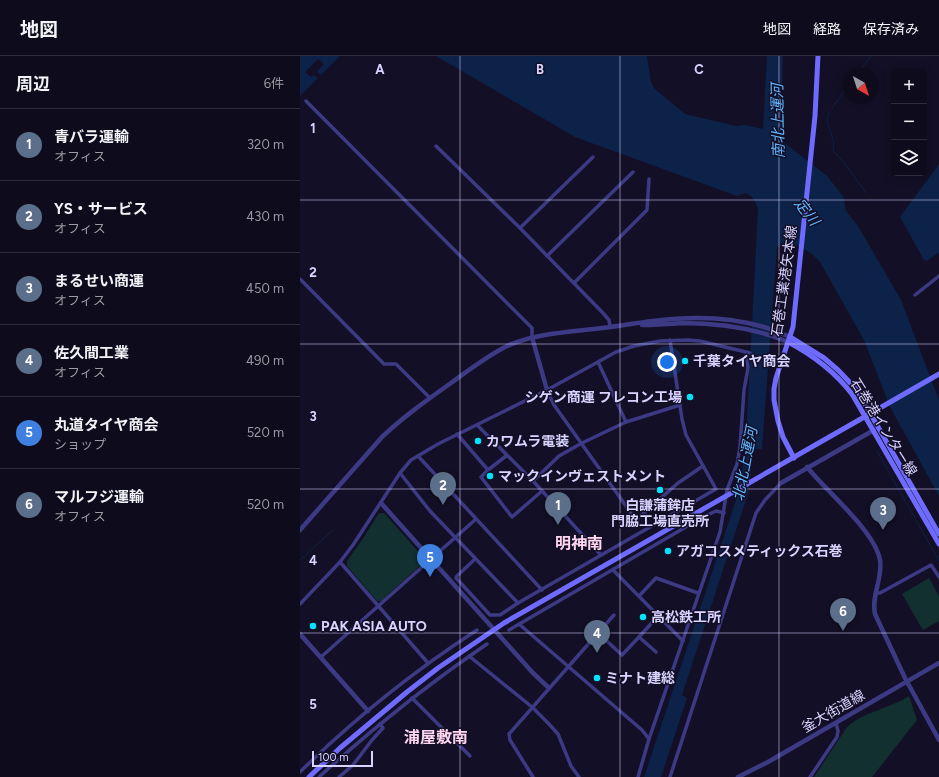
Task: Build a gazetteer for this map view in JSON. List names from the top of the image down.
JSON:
{
  "streets": {
    "main road": ["石巻工業港矢本線", "石巻港インター線"],
    "street": ["釜大街道線"]
  },
  "crossings": [
    ["石巻工業港矢本線", "石巻港インター線"]
  ],
  "districts": ["明神南", "浦屋敷南"],
  "water": ["南北上運河", "定川", "北北上運河"],
  "places": [
    "千葉タイヤ商会",
    "シゲン商運 フレコン工場",
    "カワムラ電装",
    "マックインヴェストメント",
    "白謙蒲鉾店 門脇工場直売所",
    "アガコスメティックス石巻",
    "高松鉄工所",
    "PAK ASIA AUTO",
    "ミナト建総"
  ],
  "scale_bar": "100 m",
  "north": "bottom right",
  "page": {
    "header": "地図",
    "nav": ["地図", "経路", "保存済み"],
    "heading": ["周辺", "6件"],
    "map_buttons": ["+", "−"],
    "list": [
      {
        "mark": "1",
        "name": "青バラ運輸",
        "note": "オフィス",
        "value": "320 m"
      },
      {
        "mark": "2",
        "name": "YS・サービス",
        "note": "オフィス",
        "value": "430 m"
      },
      {
        "mark": "3",
        "name": "まるせい商運",
        "note": "オフィス",
        "value": "450 m"
      },
      {
        "mark": "4",
        "name": "佐久間工業",
        "note": "オフィス",
        "value": "490 m"
      },
      {
        "mark": "5",
        "name": "丸道タイヤ商会",
        "note": "ショップ",
        "value": "520 m"
      },
      {
        "mark": "6",
        "name": "マルフジ運輸",
        "note": "オフィス",
        "value": "520 m"
      }
    ],
    "pins": [
      "2",
      "1",
      "3",
      "5",
      "6",
      "4"
    ],
    "scale": "100 m"
  },
  "grid": {
    "columns": ["A", "B", "C"],
    "rows": [
      "1",
      "2",
      "3",
      "4",
      "5"
    ]
  }
}
